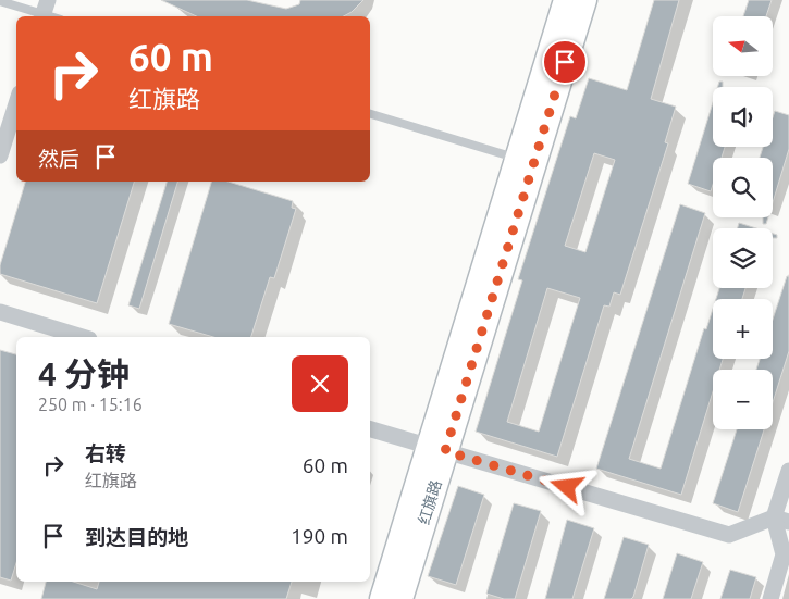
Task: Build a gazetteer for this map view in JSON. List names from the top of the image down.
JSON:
{
  "streets": {
    "main road": ["红旗路"]
  },
  "north": "left",
  "page": {
    "map_buttons": ["+", "−"],
    "turn": ["60 m", "红旗路"],
    "then": "然后",
    "heading": ["4 分钟", "250 m · 15:16"],
    "list": [
      {
        "name": "右转",
        "note": "红旗路",
        "value": "60 m"
      },
      {
        "name": "到达目的地",
        "value": "190 m"
      }
    ]
  }
}
